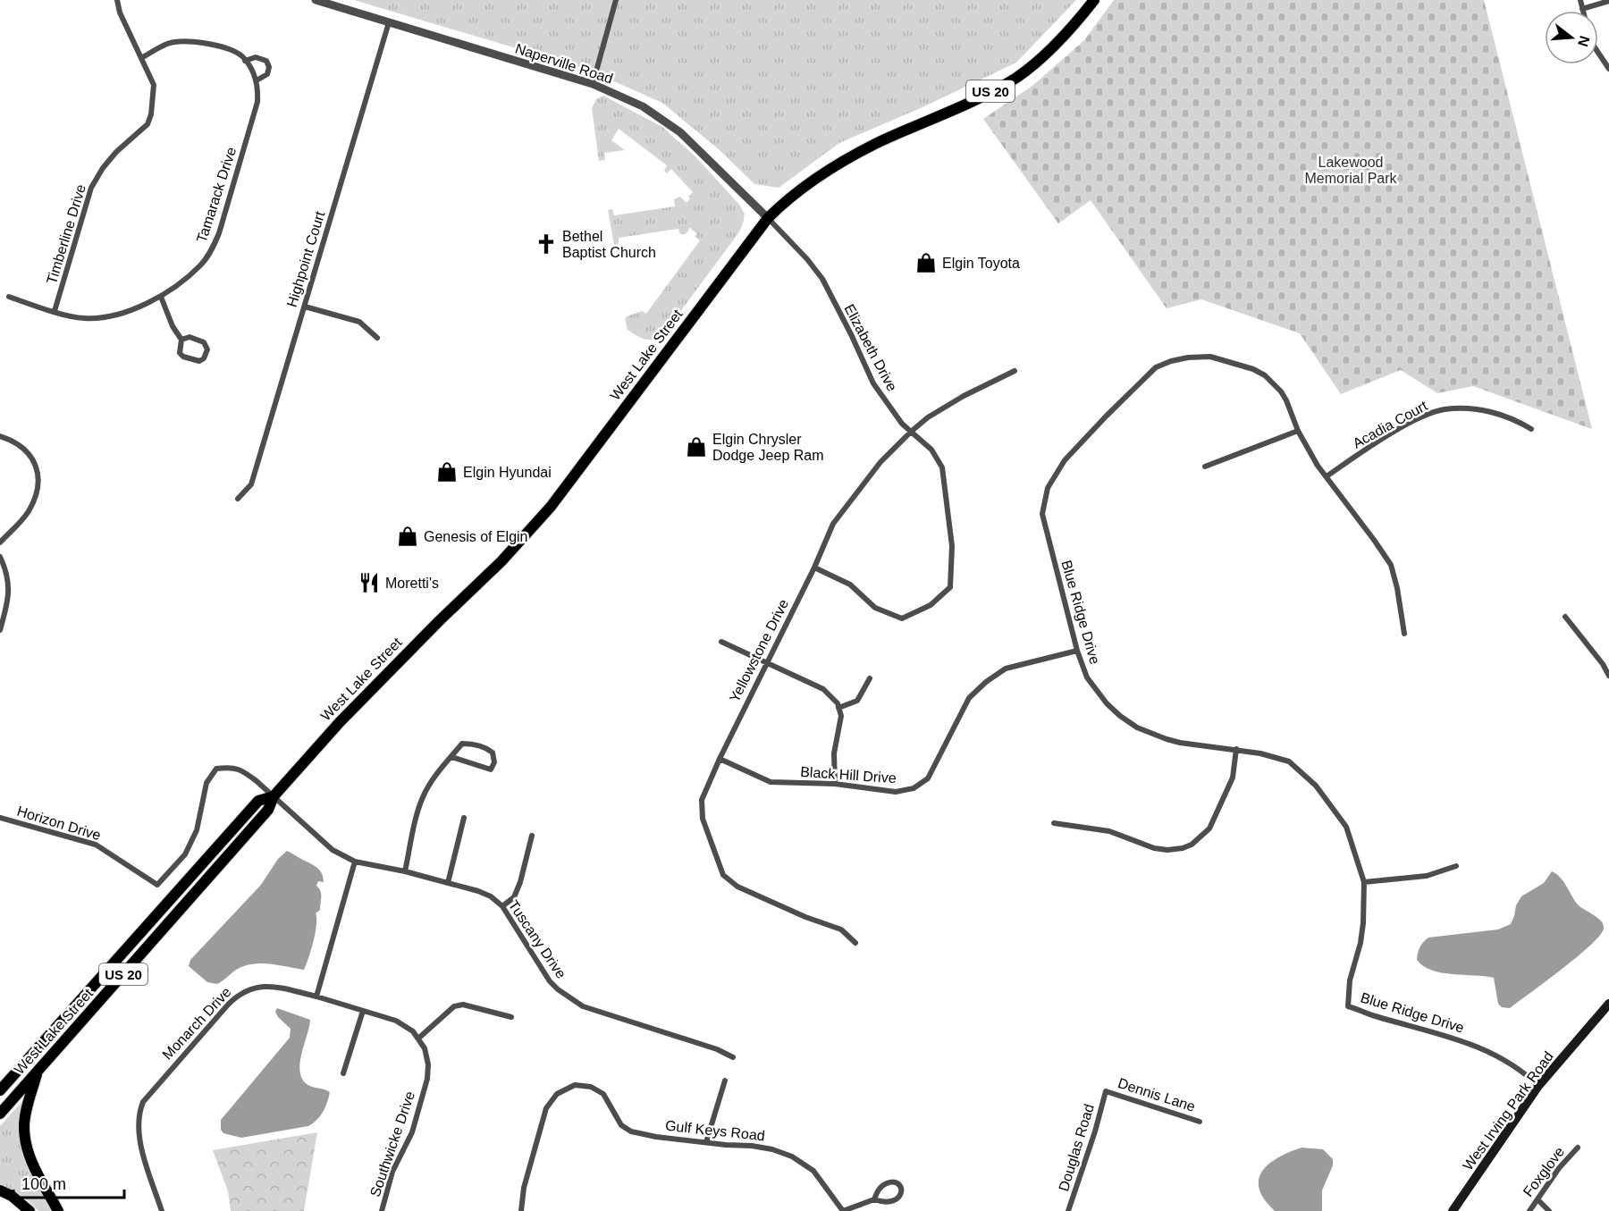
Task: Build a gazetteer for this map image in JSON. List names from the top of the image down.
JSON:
{
  "streets": {
    "highway": ["US 20", "West Lake Street"],
    "main road": ["West Irving Park Road"],
    "street": [
      "Naperville Road",
      "Tamarack Drive",
      "Timberline Drive",
      "Highpoint Court",
      "Elizabeth Drive",
      "Acadia Court",
      "Blue Ridge Drive",
      "Yellowstone Drive",
      "Black Hill Drive",
      "Horizon Drive",
      "Tuscany Drive",
      "Monarch Drive",
      "Dennis Lane",
      "Gulf Keys Road",
      "Southwicke Drive",
      "Douglas Road",
      "Foxglove"
    ]
  },
  "crossings": [
    ["Naperville Road", "Highpoint Court"],
    ["Naperville Road", "Elizabeth Drive"],
    ["Naperville Road", "West Lake Street"],
    ["Tamarack Drive", "Timberline Drive"],
    ["Elizabeth Drive", "West Lake Street"],
    ["Elizabeth Drive", "Yellowstone Drive"],
    ["West Lake Street", "Horizon Drive"],
    ["West Lake Street", "Tuscany Drive"],
    ["Acadia Court", "Blue Ridge Drive"],
    ["Blue Ridge Drive", "Black Hill Drive"],
    ["Blue Ridge Drive", "West Irving Park Road"],
    ["Yellowstone Drive", "Black Hill Drive"],
    ["Horizon Drive", "Tuscany Drive"],
    ["Dennis Lane", "Douglas Road"]
  ],
  "parks": ["Lakewood Memorial Park"],
  "places": {
    "church": ["Bethel Baptist Church"],
    "shop": [
      "Elgin Toyota",
      "Elgin Chrysler Dodge Jeep Ram",
      "Elgin Hyundai",
      "Genesis of Elgin"
    ],
    "restaurant": ["Moretti's"]
  },
  "scale_bar": "100 m",
  "north": "right"
}
